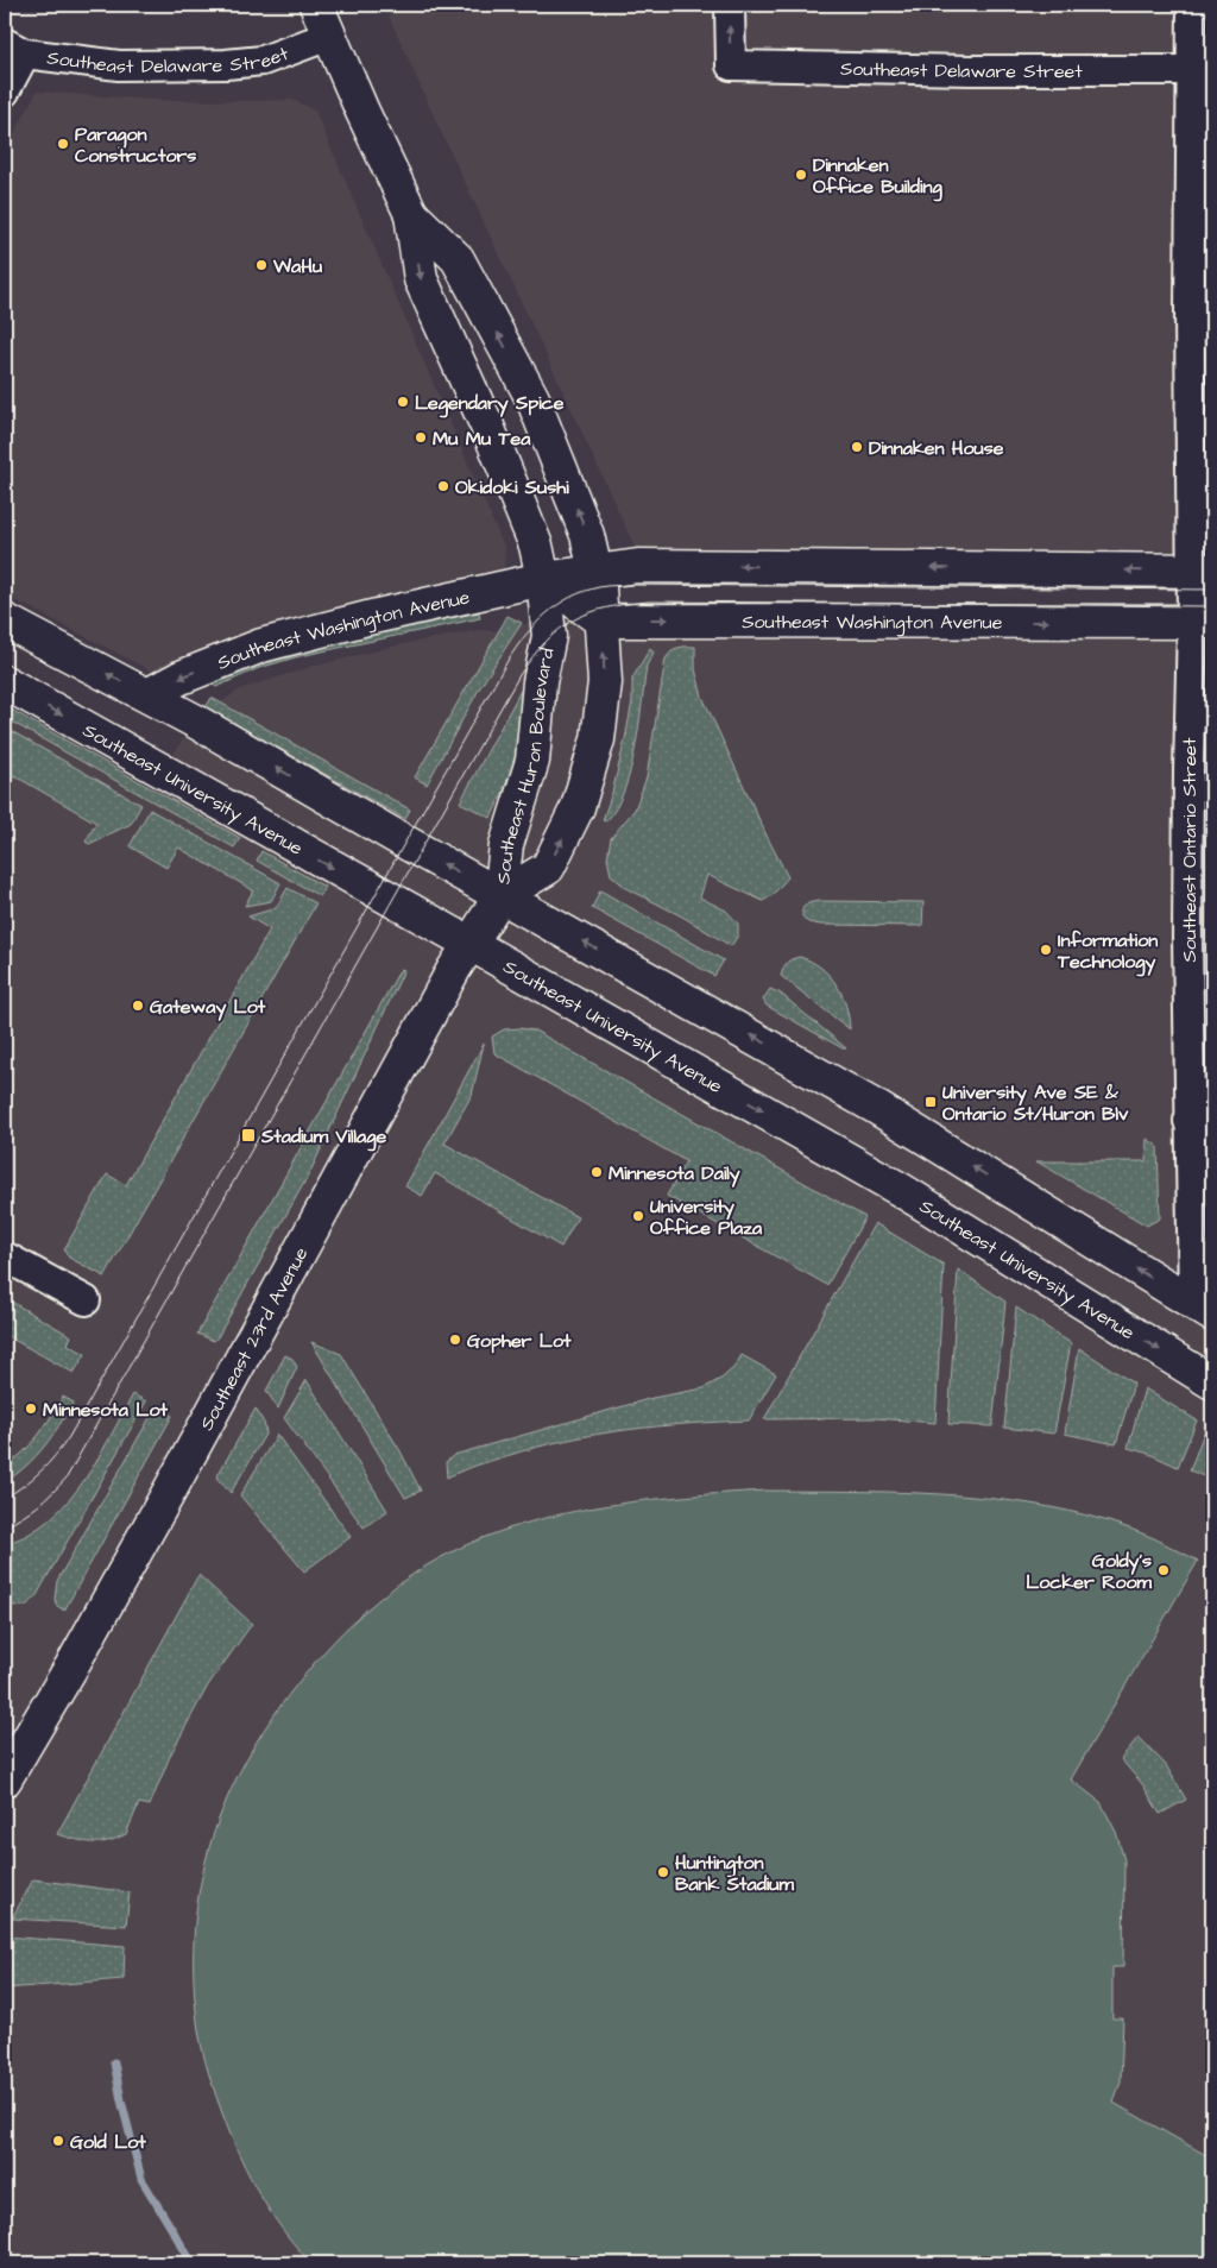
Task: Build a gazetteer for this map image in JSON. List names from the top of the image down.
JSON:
{
  "streets": {
    "main road": [
      "Southeast Washington Avenue",
      "Southeast Huron Boulevard",
      "Southeast University Avenue",
      "Southeast 23rd Avenue"
    ],
    "street": ["Southeast Delaware Street", "Southeast Ontario Street"]
  },
  "crossings": [
    ["Southeast Delaware Street", "Southeast Huron Boulevard"],
    ["Southeast Delaware Street", "Southeast Ontario Street"],
    ["Southeast Washington Avenue", "Southeast Huron Boulevard"],
    ["Southeast Washington Avenue", "Southeast Ontario Street"],
    ["Southeast Huron Boulevard", "Southeast 23rd Avenue"],
    ["Southeast University Avenue", "Southeast 23rd Avenue"]
  ],
  "one_way": ["Southeast Delaware Street"],
  "places": {
    "other": [
      "Paragon Constructors",
      "Dinnaken Office Building",
      "WaHu",
      "Legendary Spice",
      "Mu Mu Tea",
      "Dinnaken House",
      "Okidoki Sushi",
      "Information Technology",
      "Gateway Lot",
      "Minnesota Daily",
      "University Office Plaza",
      "Gopher Lot",
      "Minnesota Lot",
      "Goldy's Locker Room",
      "Huntington Bank Stadium",
      "Gold Lot"
    ],
    "transit": ["University Ave SE & Ontario St/Huron Blv", "Stadium Village"]
  }
}
